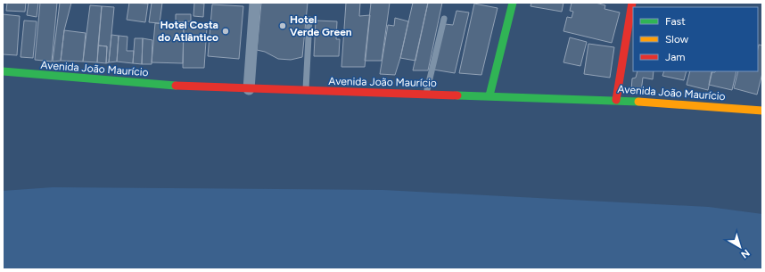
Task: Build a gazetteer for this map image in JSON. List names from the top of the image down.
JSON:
{
  "streets": {
    "main road": ["Avenida João Maurício"]
  },
  "places": ["Hotel Verde Green", "Hotel Costa do Atlântico"],
  "legend": ["Fast", "Slow", "Jam"],
  "north": "bottom right"
}
